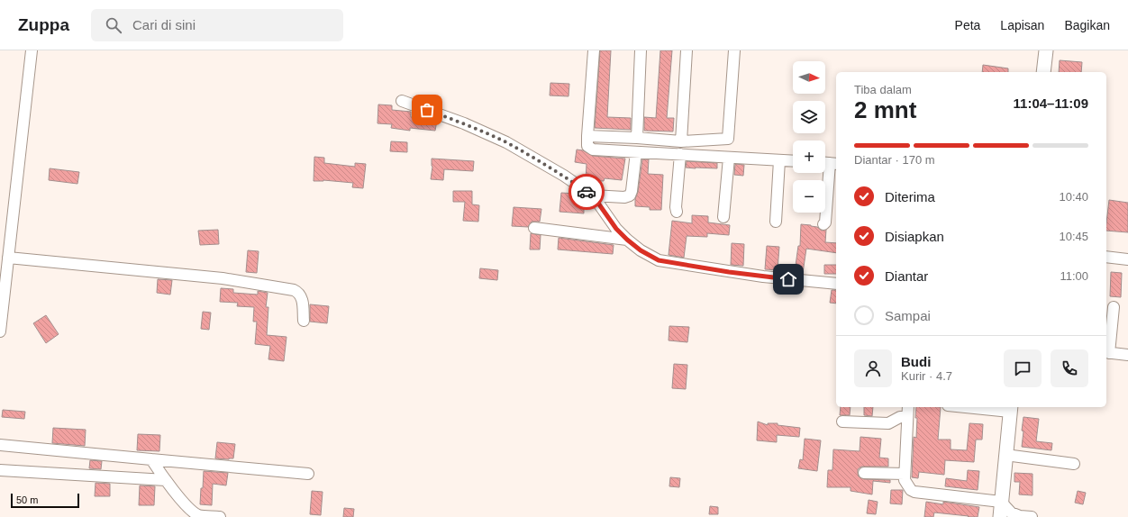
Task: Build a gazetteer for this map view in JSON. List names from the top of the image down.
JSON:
{
  "scale_bar": "50 m",
  "north": "right",
  "page": {
    "header": "Zuppa",
    "search": "Cari di sini",
    "nav": ["Peta", "Lapisan", "Bagikan"],
    "map_buttons": ["+", "−"],
    "heading": ["2 mnt", "Tiba dalam", "11:04–11:09"],
    "panel": ["Budi", "Kurir · 4.7"],
    "bar": "Diantar · 170 m",
    "list": [
      ["Diterima", "10:40"],
      ["Disiapkan", "10:45"],
      ["Diantar", "11:00"],
      "Sampai"
    ],
    "scale": "50 m"
  }
}
